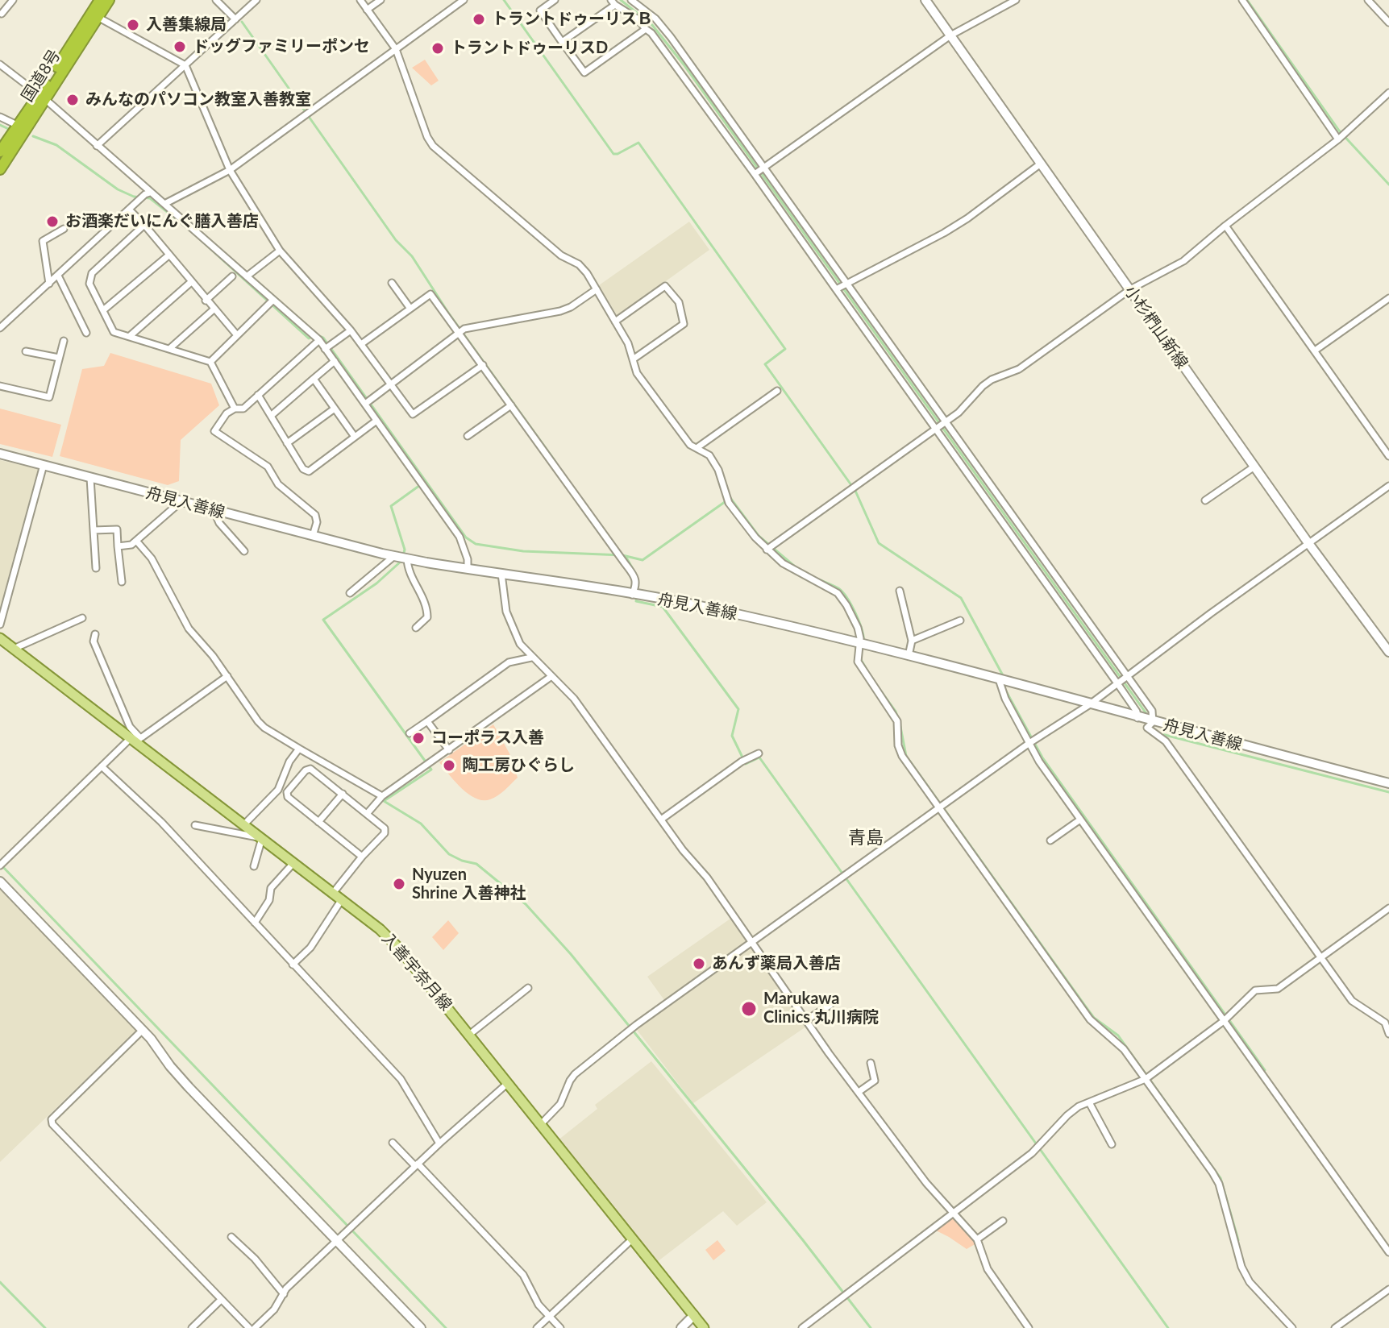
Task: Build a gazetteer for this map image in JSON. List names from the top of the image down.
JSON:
{
  "streets": {
    "highway": ["国道8号"],
    "main road": ["小杉椚山新線", "舟見入善線", "入善宇奈月線"]
  },
  "districts": ["青島"],
  "places": [
    "トラントドゥーリスＢ",
    "入善集線局",
    "ドッグファミリーポンセ",
    "トラントドゥーリスD",
    "みんなのパソコン教室入善教室",
    "お酒楽だいにんぐ膳入善店",
    "コーポラス入善",
    "陶工房ひぐらし",
    "Nyuzen Shrine 入善神社",
    "あんず薬局入善店",
    "Marukawa Clinics 丸川病院"
  ]
}
